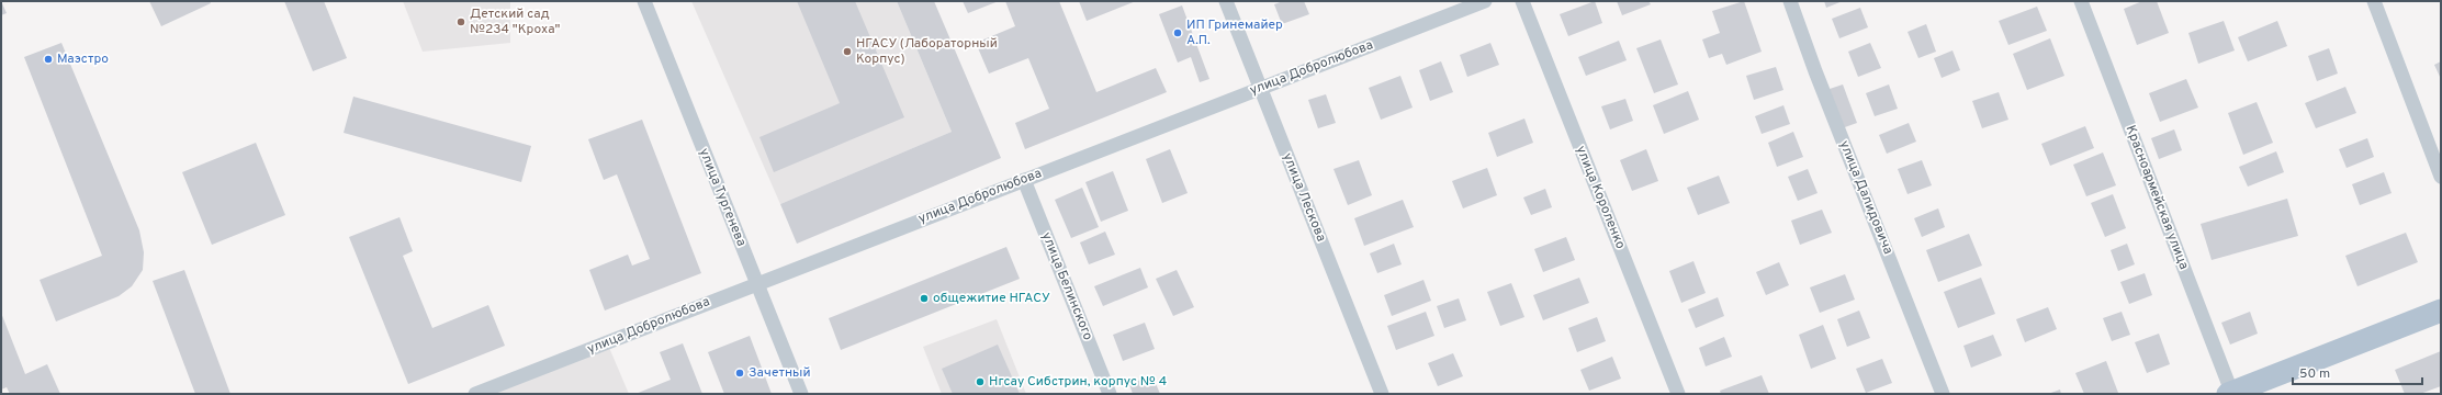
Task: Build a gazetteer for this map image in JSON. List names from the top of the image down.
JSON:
{
  "streets": {
    "street": [
      "улица Добролюбова",
      "улица Тургенева",
      "улица Лескова",
      "улица Короленко",
      "улица Далидовича",
      "Красноармейская улица",
      "улица Белинского"
    ]
  },
  "crossings": [
    ["улица Добролюбова", "улица Тургенева"],
    ["улица Добролюбова", "улица Лескова"],
    ["улица Добролюбова", "улица Белинского"]
  ],
  "places": [
    "Детский сад №234 \"Кроха\"",
    "ИП Гринемайер А.П.",
    "НГАСУ (Лабораторный Корпус)",
    "Маэстро",
    "общежитие НГАСУ",
    "Зачетный",
    "Нгсау Сибстрин, корпус № 4"
  ],
  "scale_bar": "50 m"
}
